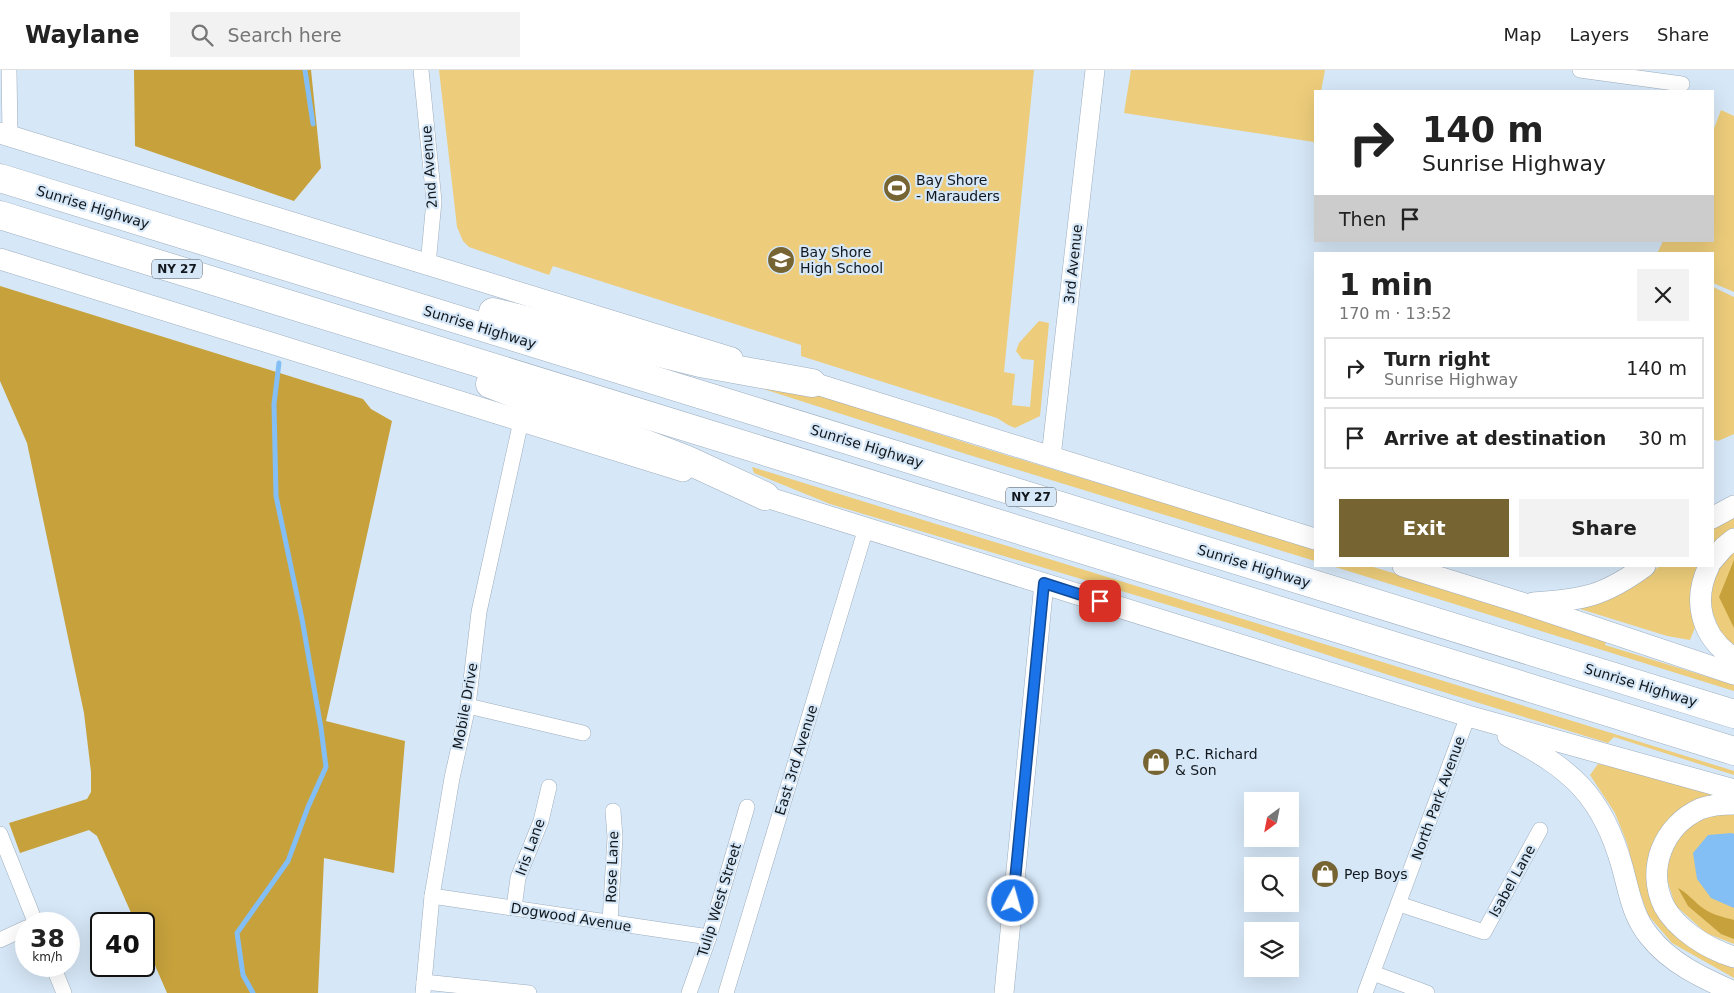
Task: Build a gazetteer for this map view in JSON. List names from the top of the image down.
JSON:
{
  "streets": {
    "highway": ["Sunrise Highway", "NY 27"],
    "street": [
      "2nd Avenue",
      "3rd Avenue",
      "Mobile Drive",
      "East 3rd Avenue",
      "North Park Avenue",
      "Iris Lane",
      "Rose Lane",
      "Isabel Lane",
      "Tulip West Street",
      "Dogwood Avenue"
    ]
  },
  "crossings": [
    ["Mobile Drive", "Dogwood Avenue"],
    ["North Park Avenue", "Isabel Lane"],
    ["Iris Lane", "Dogwood Avenue"],
    ["Rose Lane", "Dogwood Avenue"],
    ["Tulip West Street", "Dogwood Avenue"]
  ],
  "places": {
    "sports": ["Bay Shore - Marauders"],
    "school or university": ["Bay Shore High School"],
    "shop": ["P.C. Richard & Son", "Pep Boys"]
  },
  "north": "bottom left",
  "page": {
    "header": "Waylane",
    "search": "Search here",
    "nav": ["Map", "Layers", "Share"],
    "turn": ["140 m", "Sunrise Highway"],
    "then": "Then",
    "heading": ["1 min", "170 m · 13:52"],
    "list": [
      {
        "name": "Turn right",
        "note": "Sunrise Highway",
        "value": "140 m"
      },
      {
        "name": "Arrive at destination",
        "value": "30 m"
      }
    ],
    "buttons": ["Exit", "Share"],
    "speed": "38 km/h",
    "limit": "40"
  }
}
